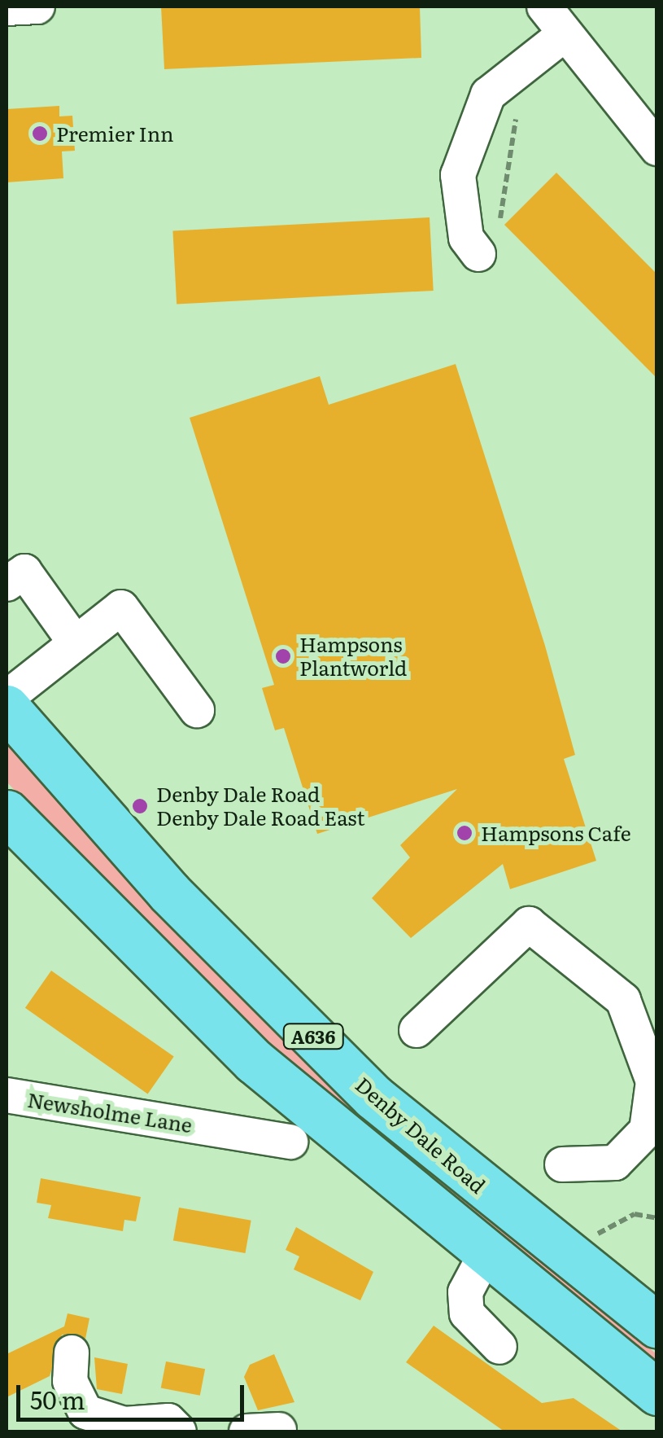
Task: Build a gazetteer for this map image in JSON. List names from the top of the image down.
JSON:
{
  "streets": {
    "main road": ["A636", "Denby Dale Road"],
    "street": ["Newsholme Lane"]
  },
  "places": [
    "Premier Inn",
    "Hampsons Plantworld",
    "Denby Dale Road Denby Dale Road East",
    "Hampsons Cafe"
  ],
  "scale_bar": "50 m"
}
